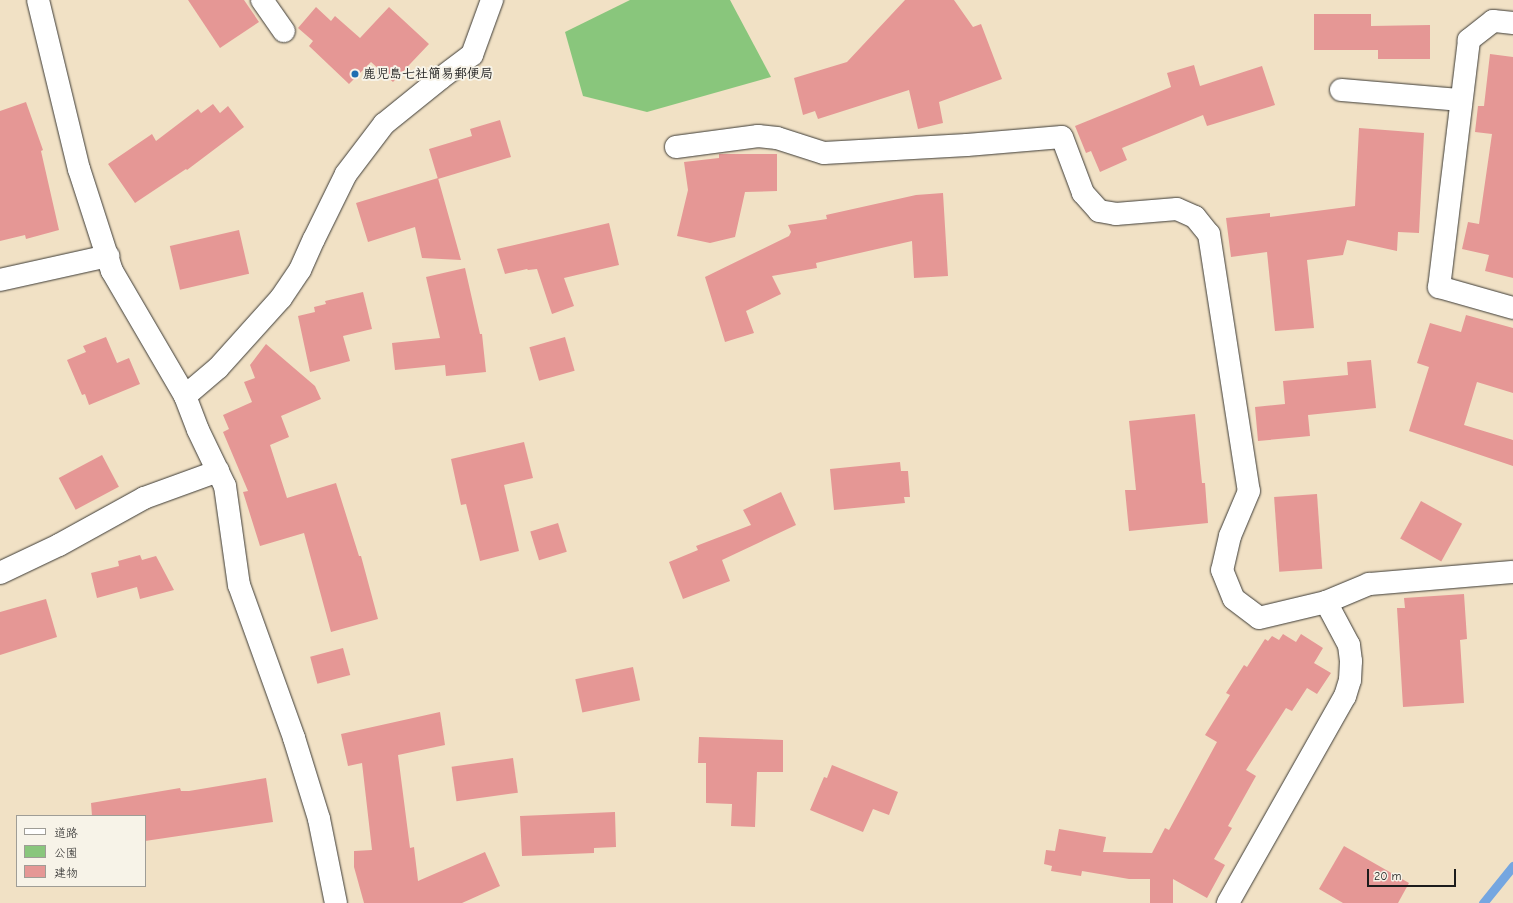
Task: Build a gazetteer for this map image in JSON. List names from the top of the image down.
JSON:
{
  "places": ["鹿児島七社簡易郵便局"],
  "legend": ["道路", "公園", "建物"],
  "scale_bar": "20 m"
}
